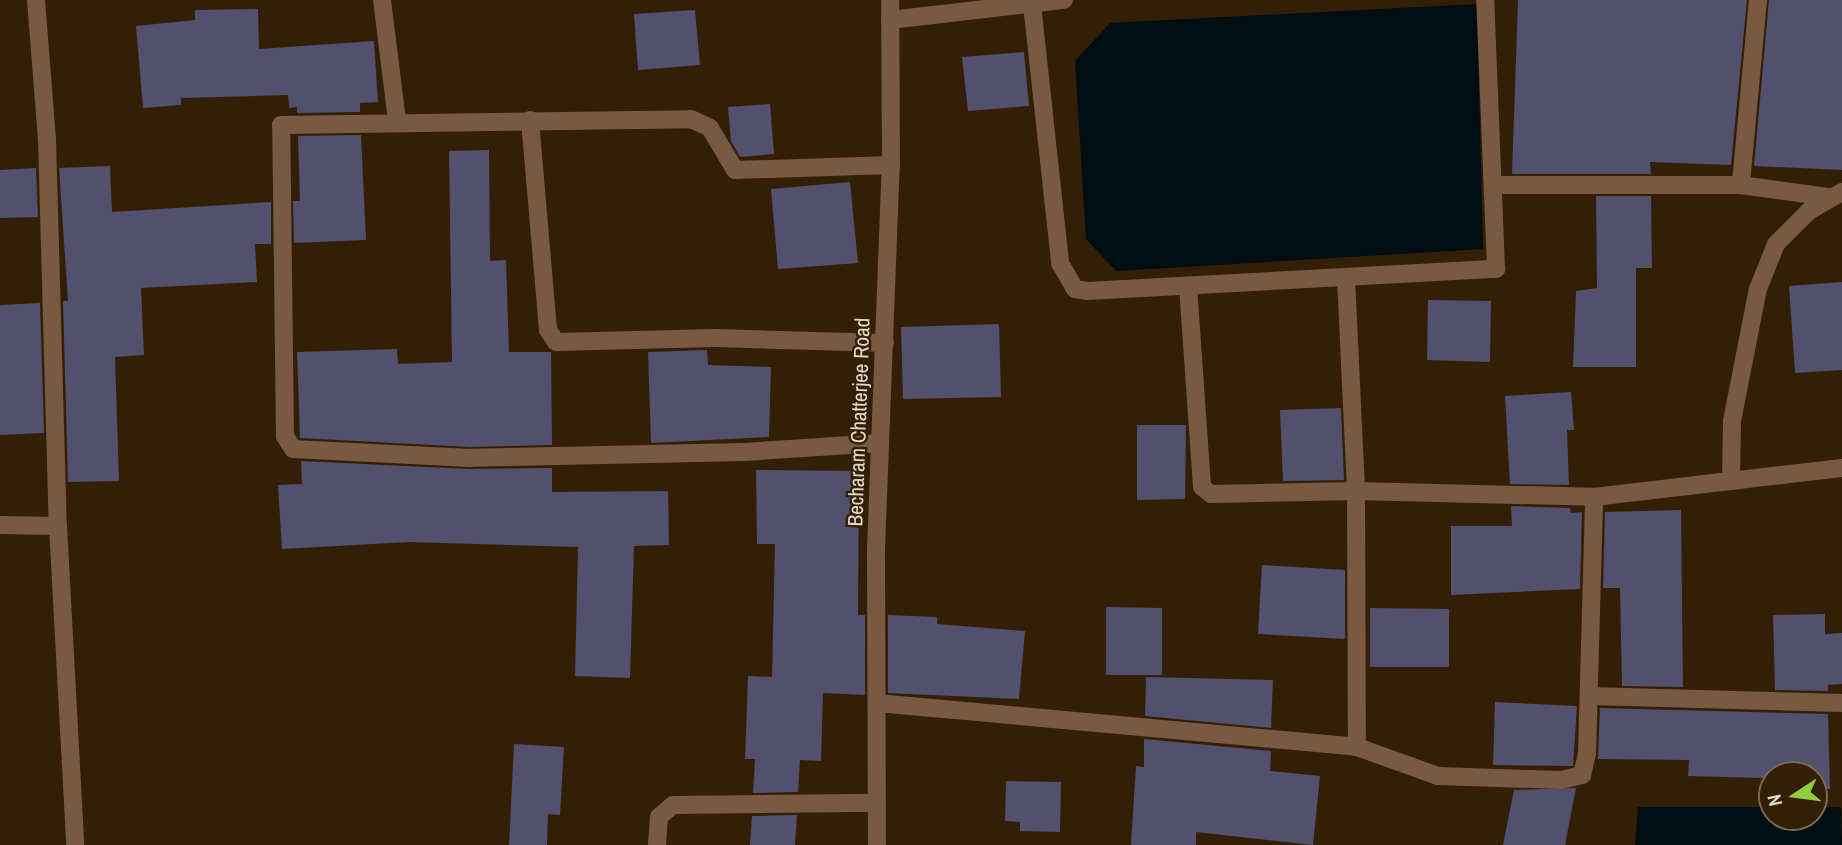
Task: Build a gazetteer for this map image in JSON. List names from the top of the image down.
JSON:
{
  "streets": {
    "street": ["Becharam Chatterjee Road"]
  },
  "north": "left"
}
